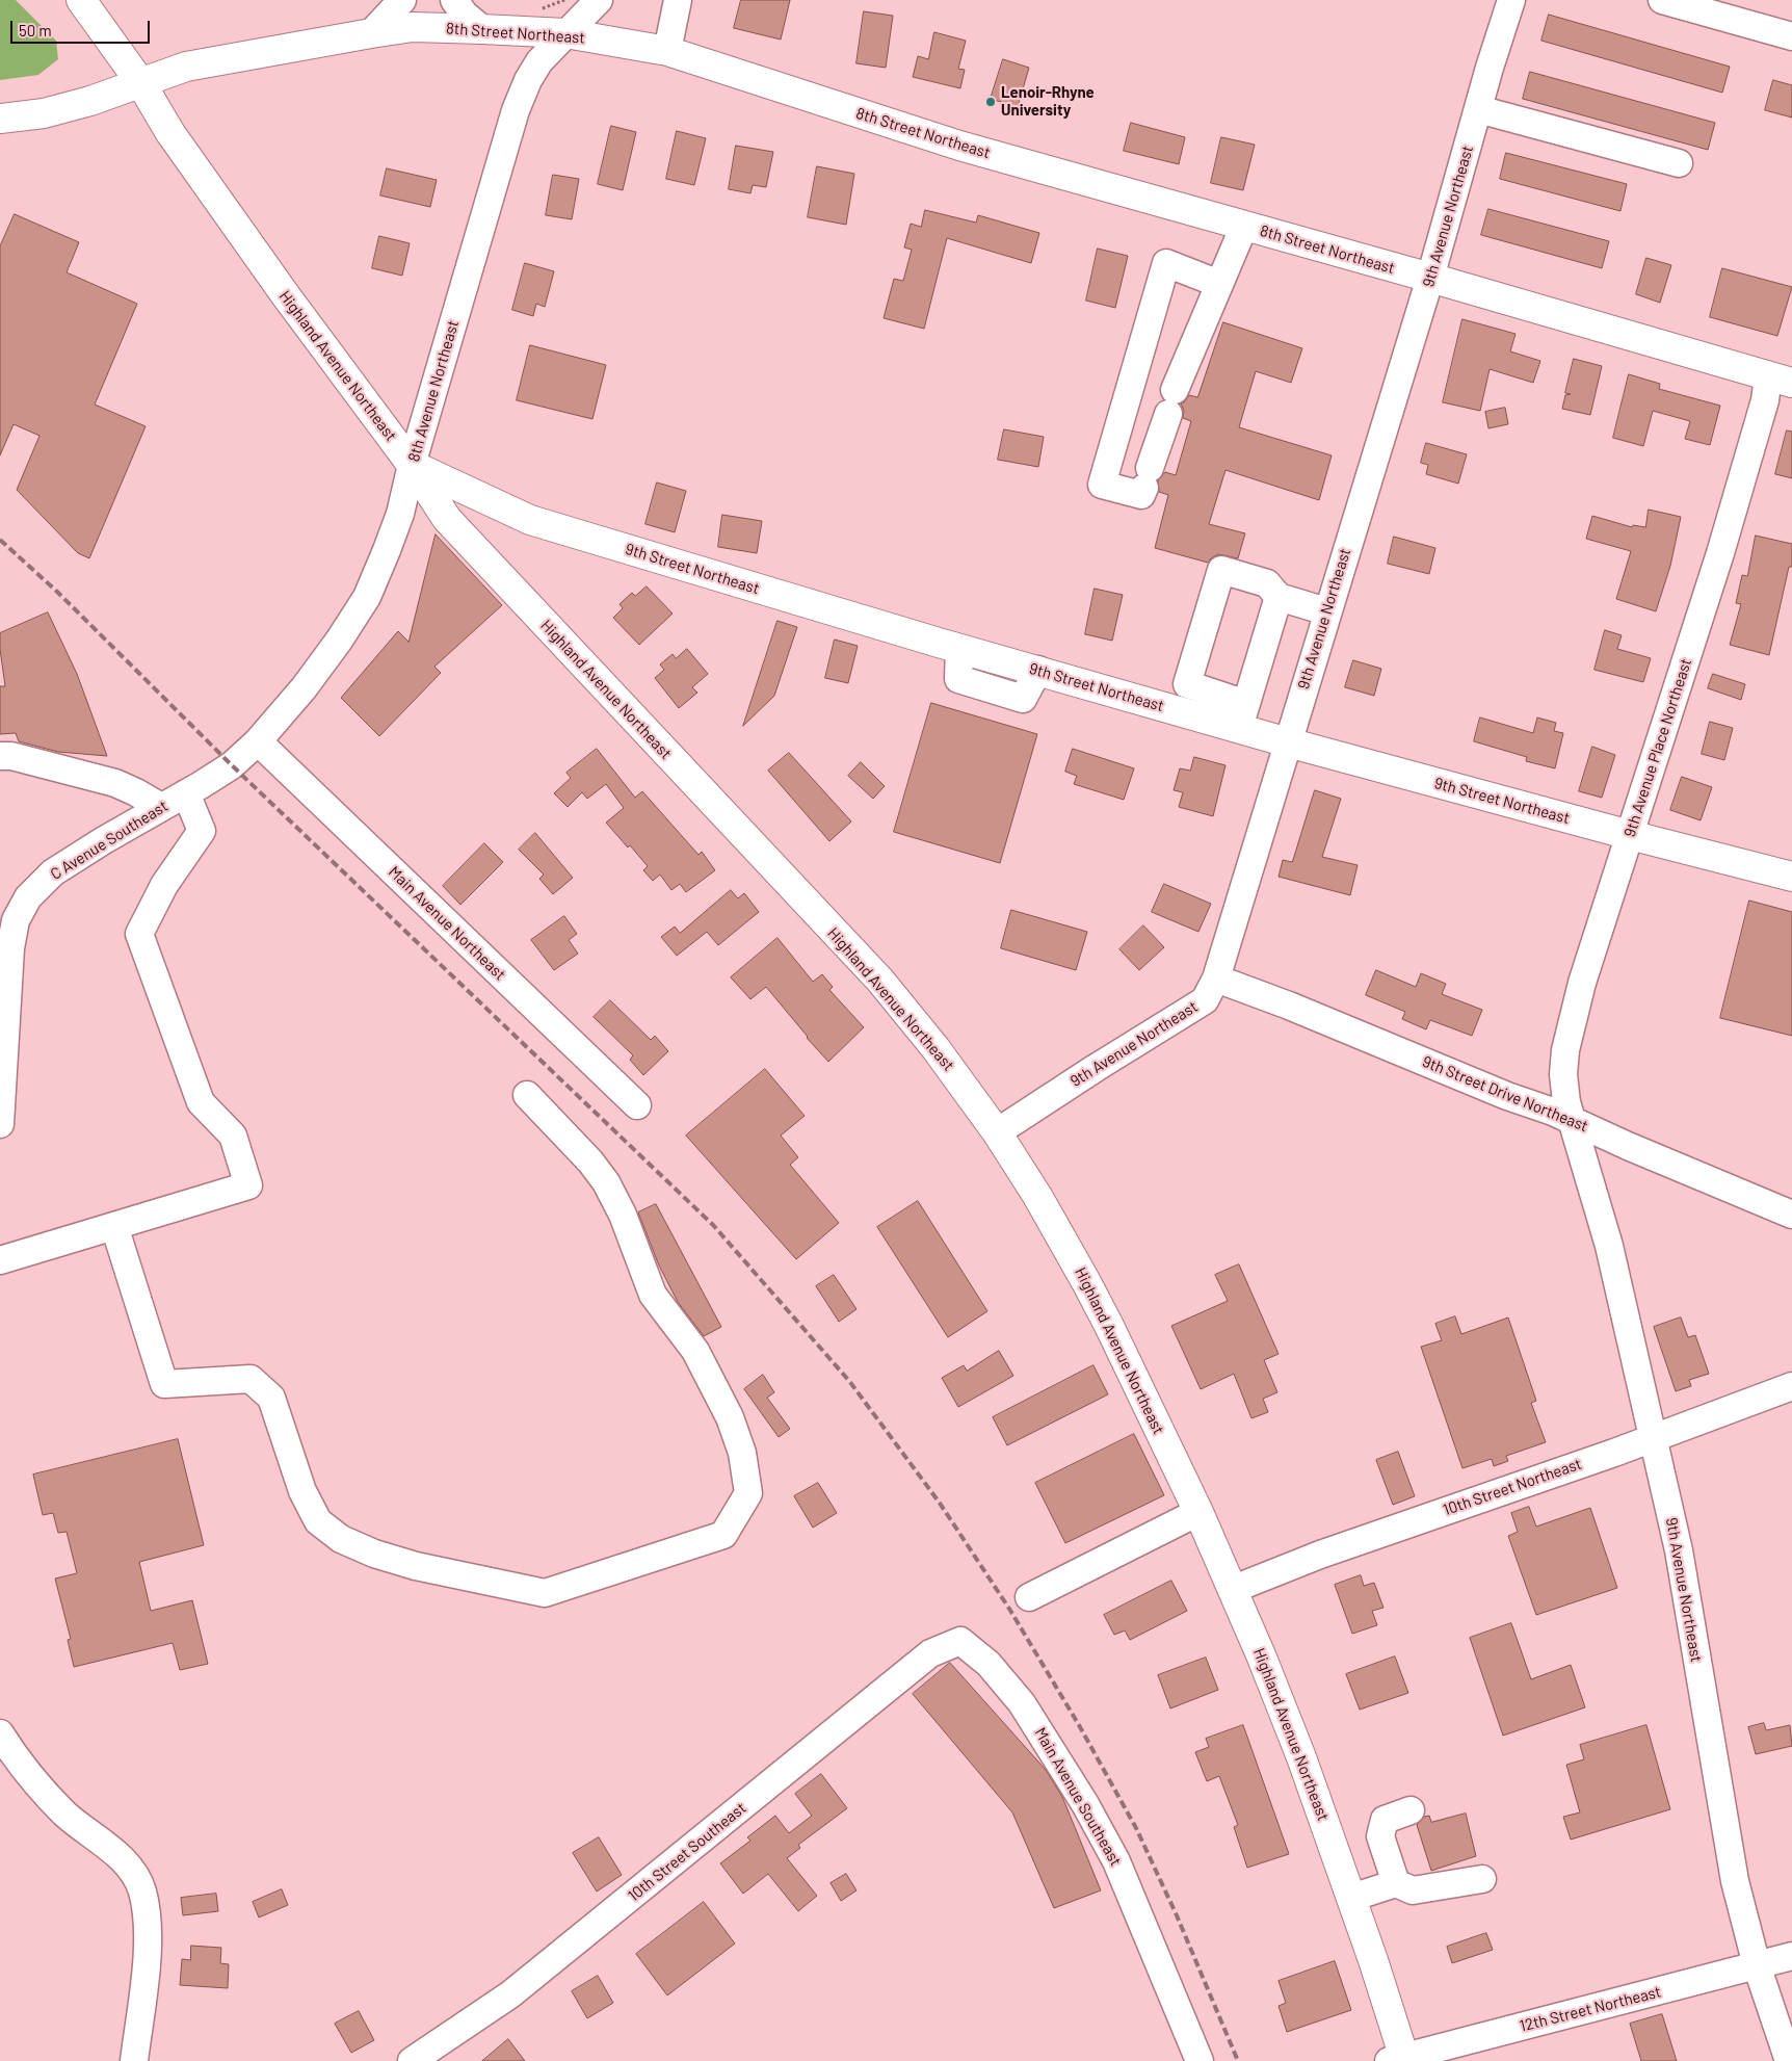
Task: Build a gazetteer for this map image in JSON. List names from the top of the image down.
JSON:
{
  "streets": {
    "main road": ["8th Street Northeast", "Highland Avenue Northeast", "9th Street Northeast"],
    "street": [
      "9th Avenue Northeast",
      "8th Avenue Northeast",
      "9th Avenue Place Northeast",
      "C Avenue Southeast",
      "Main Avenue Northeast",
      "9th Street Drive Northeast",
      "10th Street Northeast",
      "Main Avenue Southeast",
      "10th Street Southeast",
      "12th Street Northeast"
    ]
  },
  "crossings": [
    ["8th Street Northeast", "9th Avenue Northeast"],
    ["8th Street Northeast", "Highland Avenue Northeast"],
    ["8th Street Northeast", "8th Avenue Northeast"],
    ["8th Street Northeast", "9th Avenue Place Northeast"],
    ["9th Avenue Northeast", "Highland Avenue Northeast"],
    ["9th Avenue Northeast", "9th Street Northeast"],
    ["9th Avenue Northeast", "9th Avenue Place Northeast"],
    ["9th Avenue Northeast", "9th Street Drive Northeast"],
    ["9th Avenue Northeast", "10th Street Northeast"],
    ["9th Avenue Northeast", "12th Street Northeast"],
    ["Highland Avenue Northeast", "8th Avenue Northeast"],
    ["Highland Avenue Northeast", "9th Street Northeast"],
    ["Highland Avenue Northeast", "10th Street Northeast"],
    ["Highland Avenue Northeast", "12th Street Northeast"],
    ["8th Avenue Northeast", "9th Street Northeast"],
    ["8th Avenue Northeast", "C Avenue Southeast"],
    ["8th Avenue Northeast", "Main Avenue Northeast"],
    ["9th Street Northeast", "9th Avenue Place Northeast"],
    ["9th Avenue Place Northeast", "9th Street Drive Northeast"],
    ["Main Avenue Southeast", "10th Street Southeast"]
  ],
  "places": ["Lenoir-Rhyne University"],
  "scale_bar": "50 m"
}
